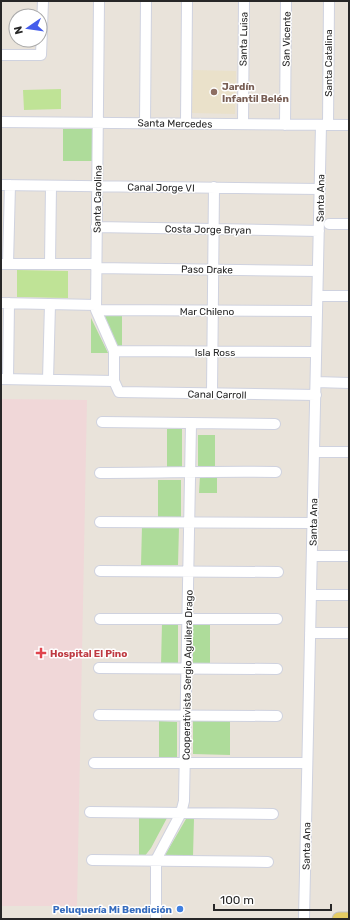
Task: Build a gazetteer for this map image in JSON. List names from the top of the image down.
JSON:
{
  "streets": {
    "street": [
      "Santa Luisa",
      "San Vicente",
      "Santa Catalina",
      "Santa Mercedes",
      "Canal Jorge VI",
      "Santa Ana",
      "Santa Carolina",
      "Costa Jorge Bryan",
      "Paso Drake",
      "Mar Chileno",
      "Isla Ross",
      "Canal Carroll",
      "Cooperativista Sergio Aguilera Drago"
    ]
  },
  "crossings": [
    ["Santa Luisa", "Santa Mercedes"],
    ["San Vicente", "Santa Mercedes"],
    ["Santa Catalina", "Santa Mercedes"],
    ["Santa Catalina", "Santa Ana"],
    ["Santa Mercedes", "Santa Ana"],
    ["Santa Mercedes", "Santa Carolina"],
    ["Canal Jorge VI", "Santa Ana"],
    ["Canal Jorge VI", "Santa Carolina"],
    ["Santa Ana", "Costa Jorge Bryan"],
    ["Santa Ana", "Paso Drake"],
    ["Santa Ana", "Mar Chileno"],
    ["Santa Ana", "Isla Ross"],
    ["Santa Ana", "Canal Carroll"],
    ["Santa Carolina", "Costa Jorge Bryan"],
    ["Santa Carolina", "Paso Drake"],
    ["Santa Carolina", "Mar Chileno"],
    ["Santa Carolina", "Isla Ross"],
    ["Santa Carolina", "Canal Carroll"]
  ],
  "places": {
    "other": ["Jardín Infantil Belén", "Peluquería Mi Bendición"],
    "health": ["Hospital El Pino"]
  },
  "scale_bar": "100 m",
  "north": "left"
}
